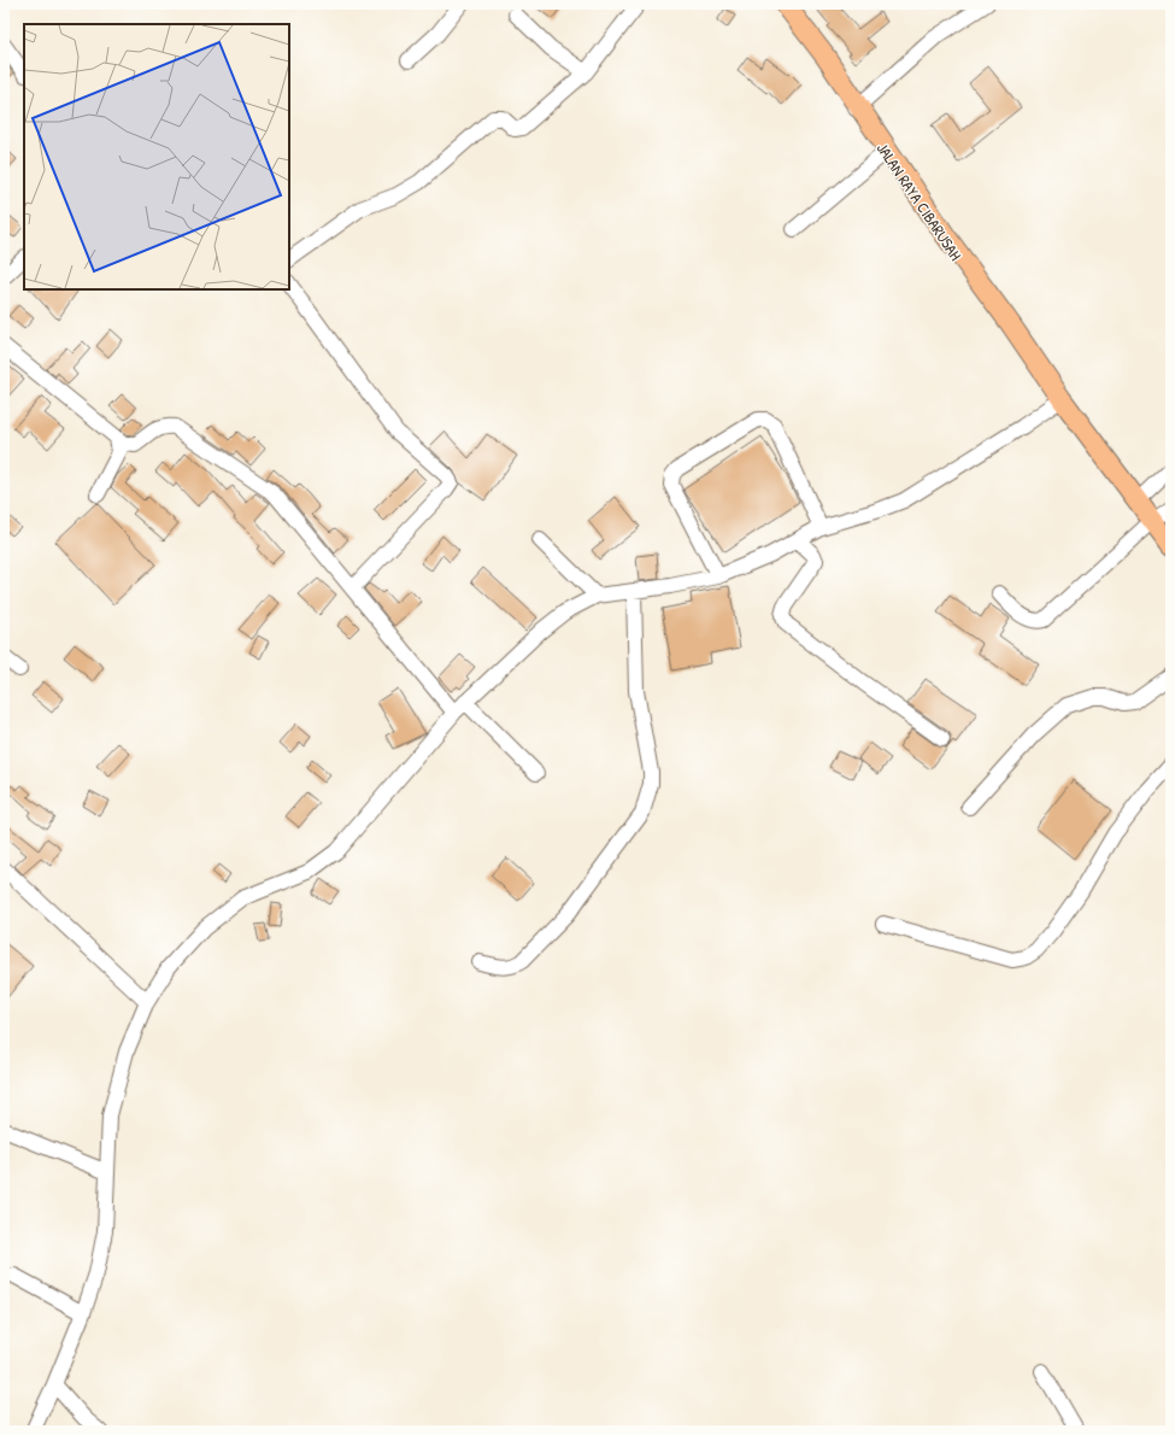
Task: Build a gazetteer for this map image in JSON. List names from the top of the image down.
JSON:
{
  "streets": {
    "main road": ["JALAN RAYA CIBARUSAH"]
  }
}
